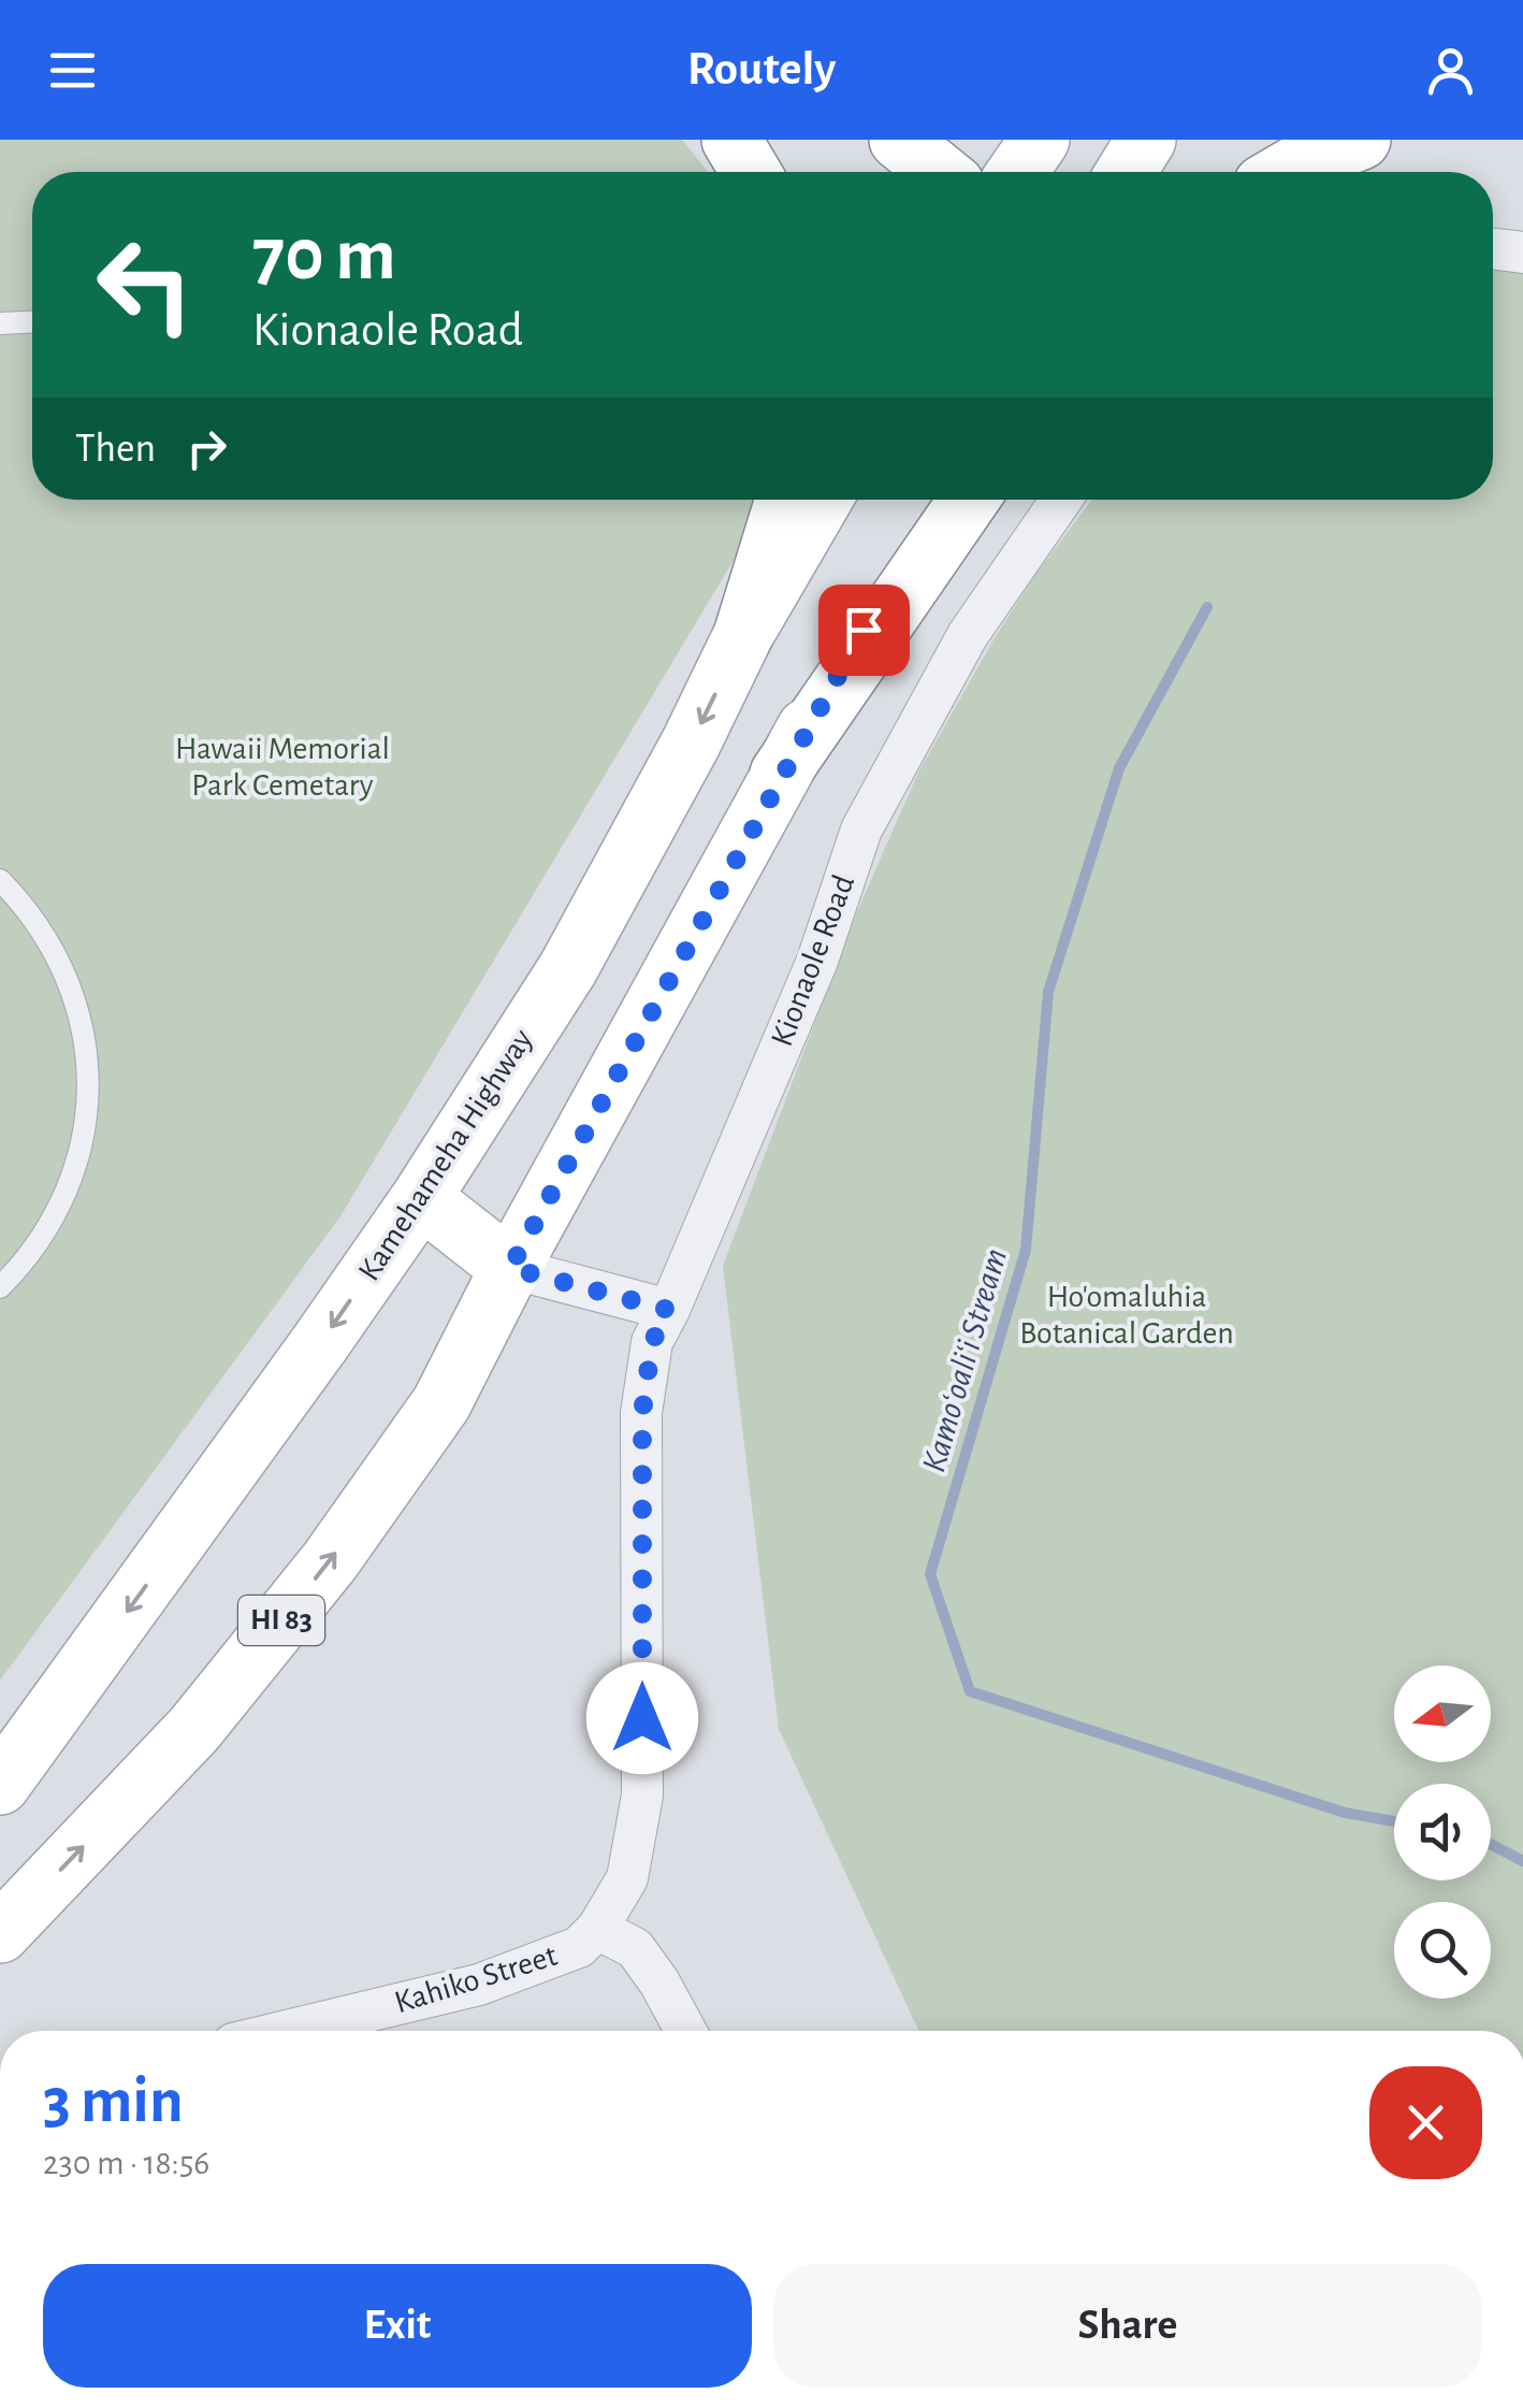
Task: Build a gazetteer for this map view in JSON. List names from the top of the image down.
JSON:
{
  "streets": {
    "main road": ["Kamehameha Highway", "HI 83"],
    "street": ["Kionaole Road", "Kahiko Street"]
  },
  "crossings": [
    ["Kionaole Road", "Kahiko Street"]
  ],
  "water": ["Kamoʻoaliʻi Stream"],
  "parks": ["Hawaii Memorial Park Cemetary", "Ho'omaluhia Botanical Garden"],
  "north": "left",
  "page": {
    "header": "Routely",
    "turn": ["70 m", "Kionaole Road"],
    "then": "Then",
    "heading": ["3 min", "230 m · 18:56"],
    "buttons": ["Exit", "Share"]
  }
}
